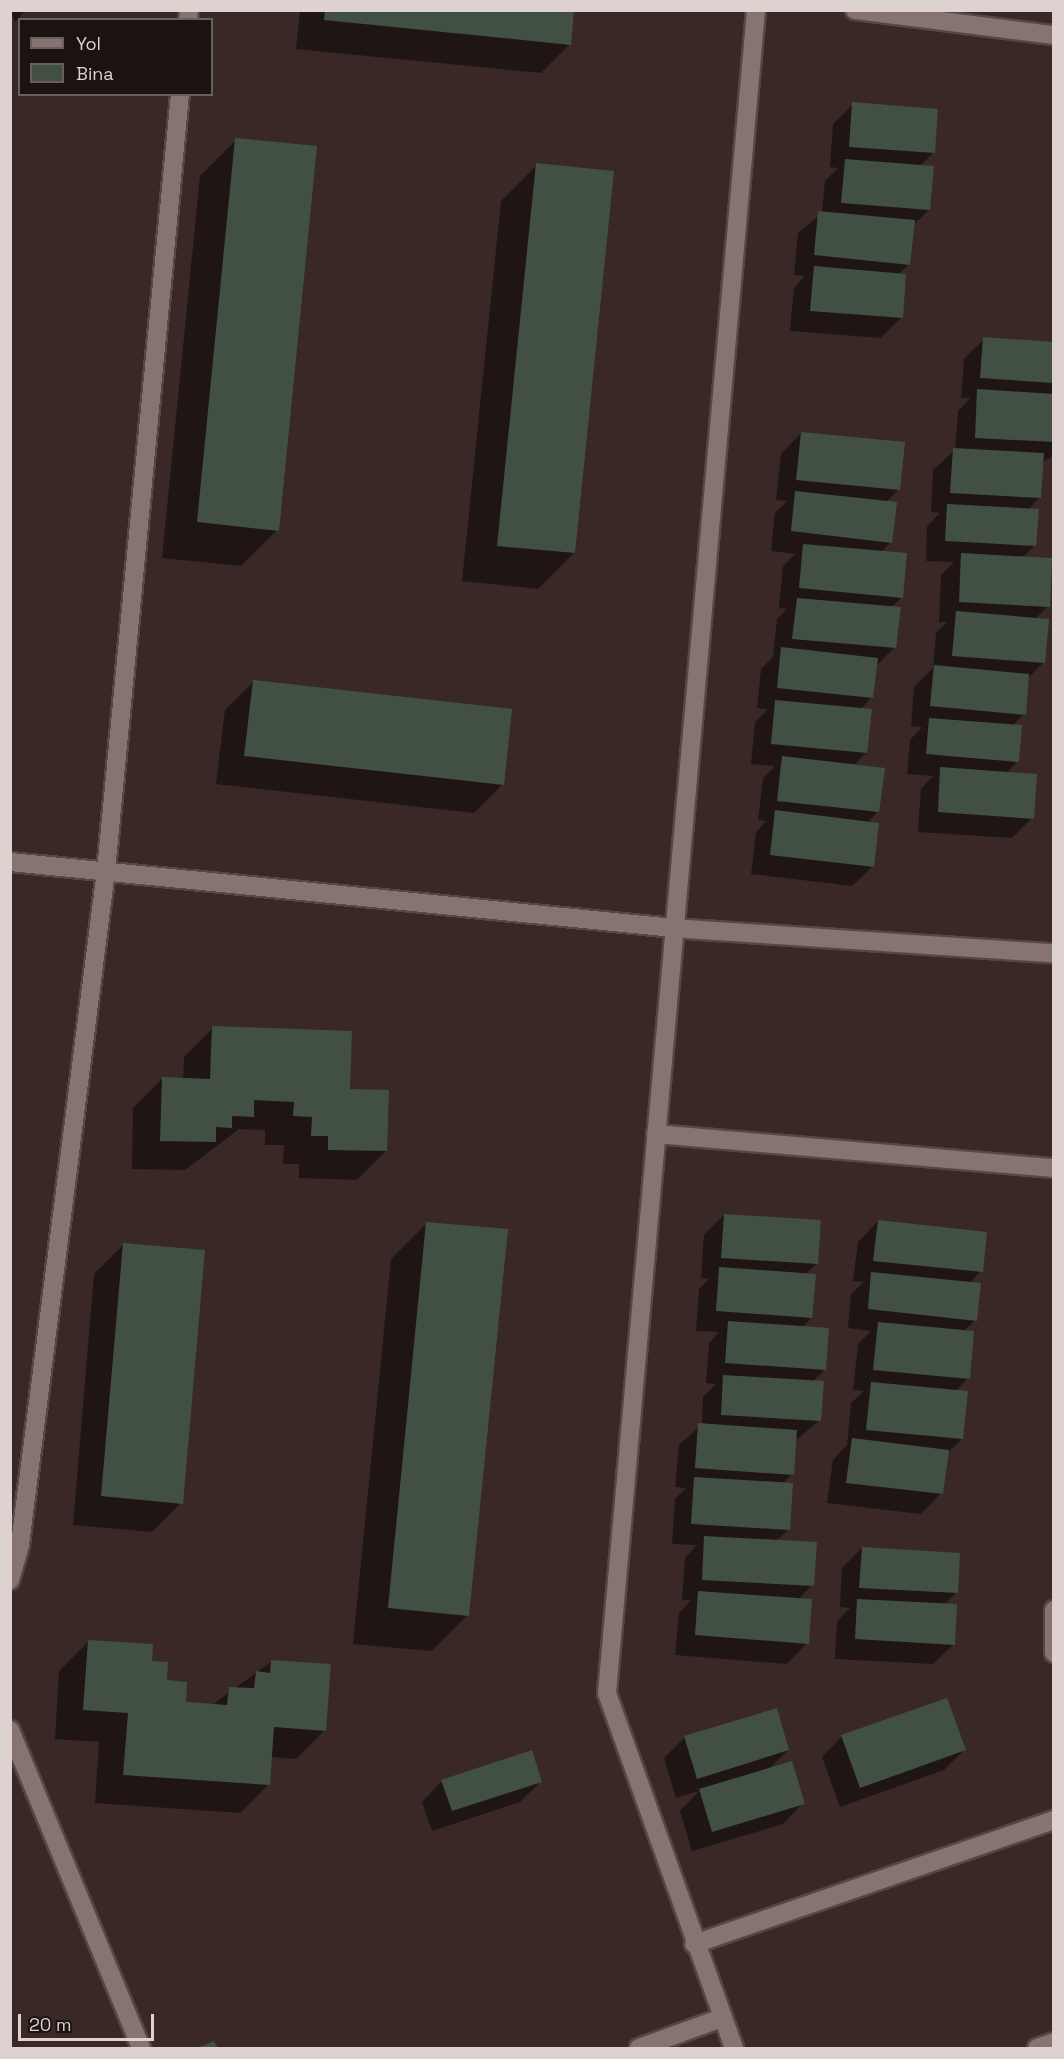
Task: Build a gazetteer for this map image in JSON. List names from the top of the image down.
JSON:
{
  "legend": ["Yol", "Bina"],
  "scale_bar": "20 m"
}
